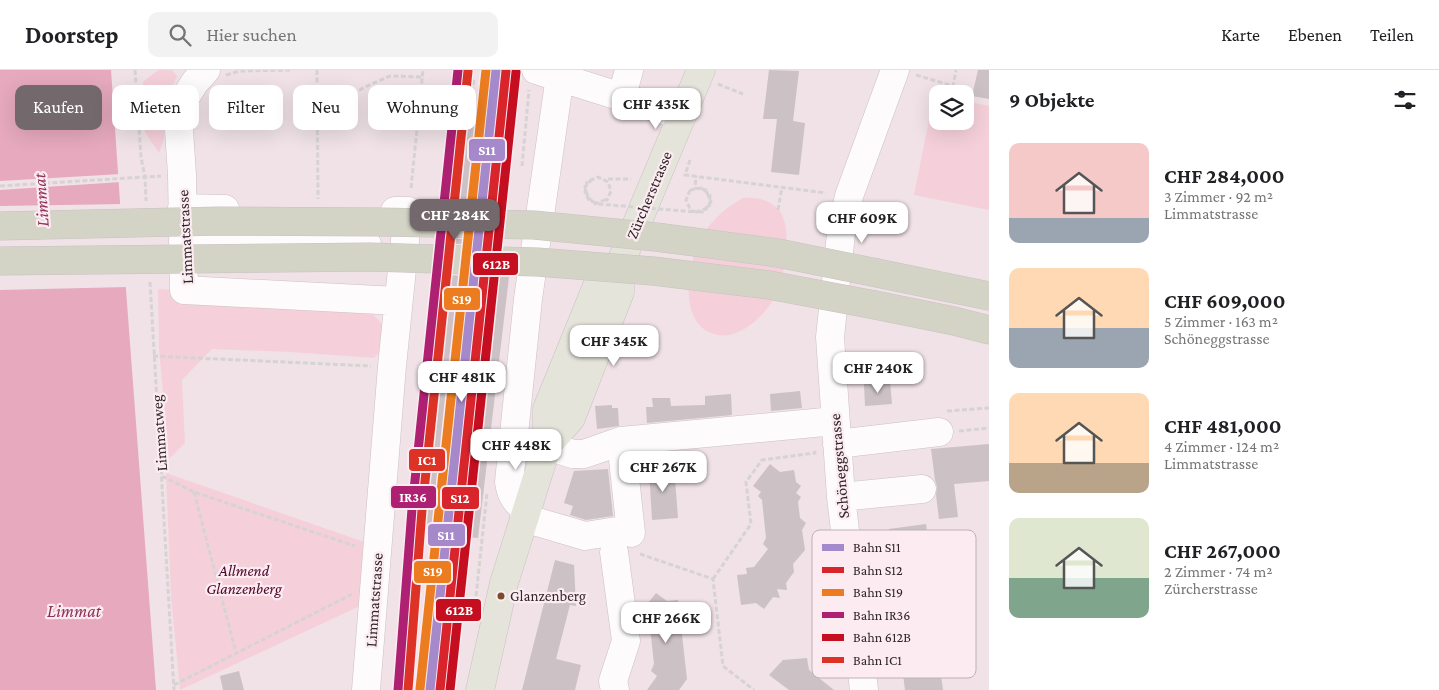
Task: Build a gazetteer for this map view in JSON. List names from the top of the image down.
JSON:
{
  "streets": {
    "main road": ["Zürcherstrasse"],
    "street": ["Limmatstrasse", "Schöneggstrasse"],
    "path": ["Limmatweg"]
  },
  "water": ["Limmat"],
  "parks": ["Allmend Glanzenberg"],
  "places": ["Glanzenberg"],
  "lines": [
    "rail line S11",
    "rail line S19",
    "rail line IR36",
    "rail line S12",
    "rail line IC1",
    "rail line 612B"
  ],
  "legend": [
    "Bahn S11",
    "Bahn S12",
    "Bahn S19",
    "Bahn IR36",
    "Bahn 612B",
    "Bahn IC1"
  ],
  "page": {
    "header": "Doorstep",
    "search": "Hier suchen",
    "nav": ["Karte", "Ebenen", "Teilen"],
    "heading": "9 Objekte",
    "chip": [
      "Kaufen",
      "Mieten",
      "Filter",
      "Neu",
      "Wohnung"
    ],
    "price": [
      "CHF 435K",
      "CHF 284K",
      "CHF 609K",
      "CHF 345K",
      "CHF 240K",
      "CHF 481K",
      "CHF 448K",
      "CHF 267K",
      "CHF 266K"
    ],
    "list": [
      {
        "name": "CHF 284,000",
        "note": "3 Zimmer · 92 m² · Limmatstrasse"
      },
      {
        "name": "CHF 609,000",
        "note": "5 Zimmer · 163 m² · Schöneggstrasse"
      },
      {
        "name": "CHF 481,000",
        "note": "4 Zimmer · 124 m² · Limmatstrasse"
      },
      {
        "name": "CHF 267,000",
        "note": "2 Zimmer · 74 m² · Zürcherstrasse"
      }
    ]
  }
}
